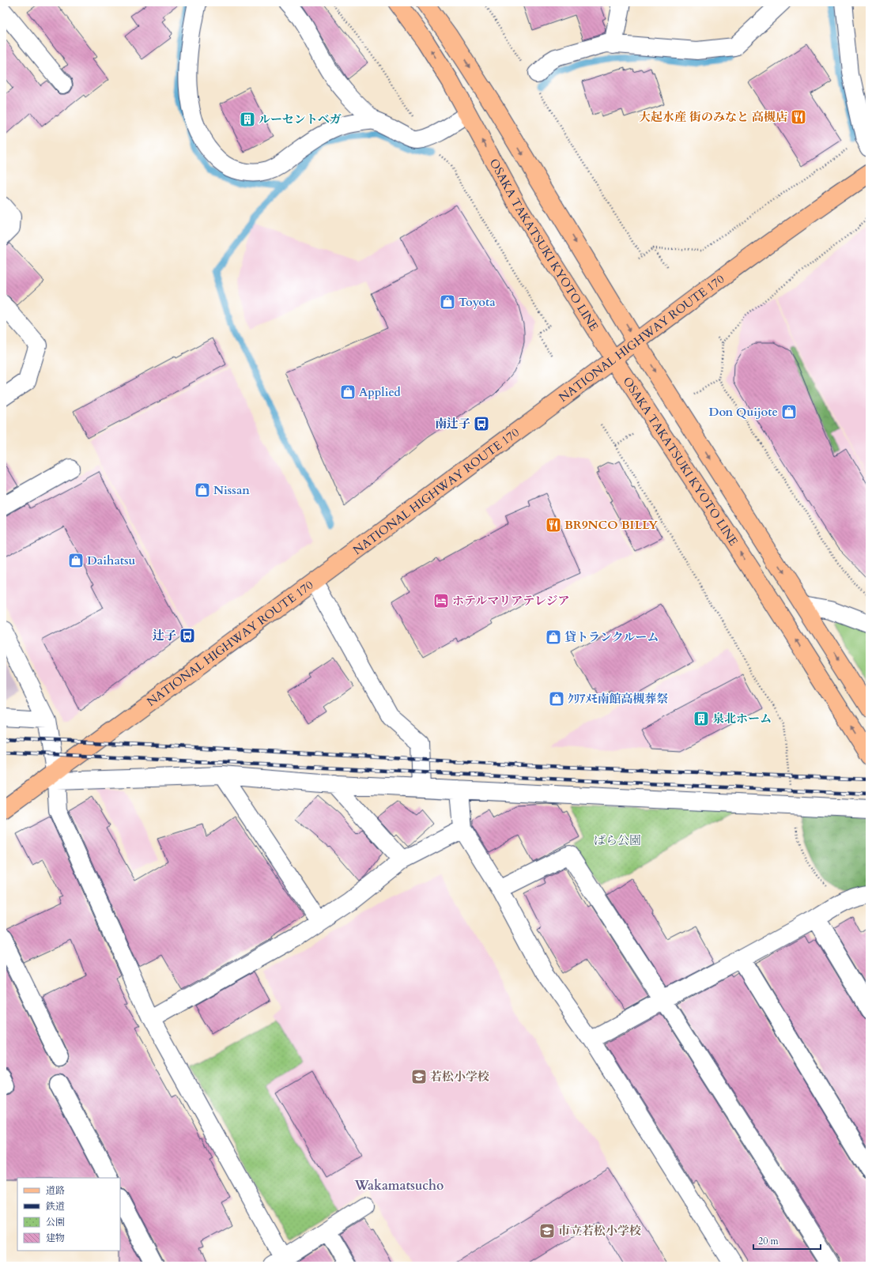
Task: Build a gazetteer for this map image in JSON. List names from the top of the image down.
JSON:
{
  "streets": {
    "main road": ["OSAKA TAKATSUKI KYOTO LINE", "NATIONAL HIGHWAY ROUTE 170"]
  },
  "crossings": [
    ["OSAKA TAKATSUKI KYOTO LINE", "NATIONAL HIGHWAY ROUTE 170"]
  ],
  "districts": ["Wakamatsucho"],
  "parks": ["ばら公園"],
  "places": {
    "restaurant": ["大起水産 街のみなと 高槻店", "BR9NCO BILLY"],
    "building": ["ルーセントベガ", "泉北ホーム"],
    "shop": [
      "Toyota",
      "Applied",
      "Don Quijote",
      "Nissan",
      "Daihatsu",
      "貸トランクルーム",
      "ｸﾘｱﾒﾓ南館高槻葬祭"
    ],
    "bus stop": ["南辻子", "辻子"],
    "hotel": ["ホテルマリアテレジア"],
    "school or university": ["若松小学校", "市立若松小学校"]
  },
  "legend": [
    "道路",
    "鉄道",
    "公園",
    "建物"
  ],
  "scale_bar": "20 m"
}
